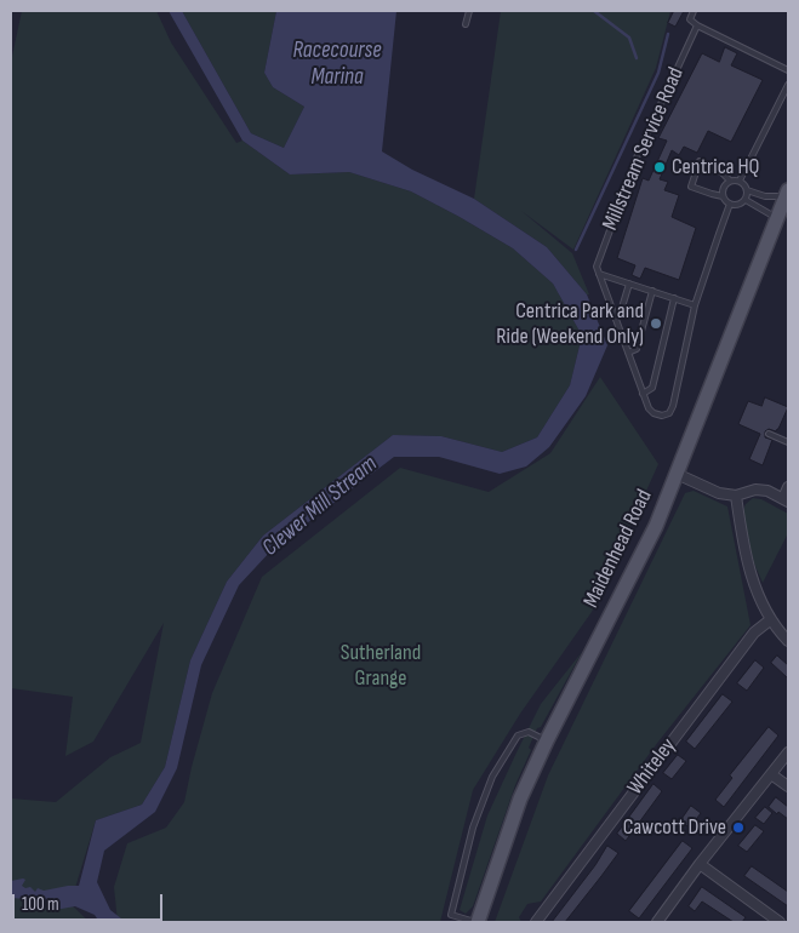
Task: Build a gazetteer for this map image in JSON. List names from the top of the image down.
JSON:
{
  "streets": {
    "main road": ["Maidenhead Road"],
    "street": ["Whiteley"],
    "lane": ["Millstream Service Road"]
  },
  "water": ["Racecourse Marina", "Clewer Mill Stream"],
  "parks": ["Sutherland Grange"],
  "places": ["Centrica HQ", "Centrica Park and Ride (Weekend Only)", "Cawcott Drive"],
  "scale_bar": "100 m"
}
